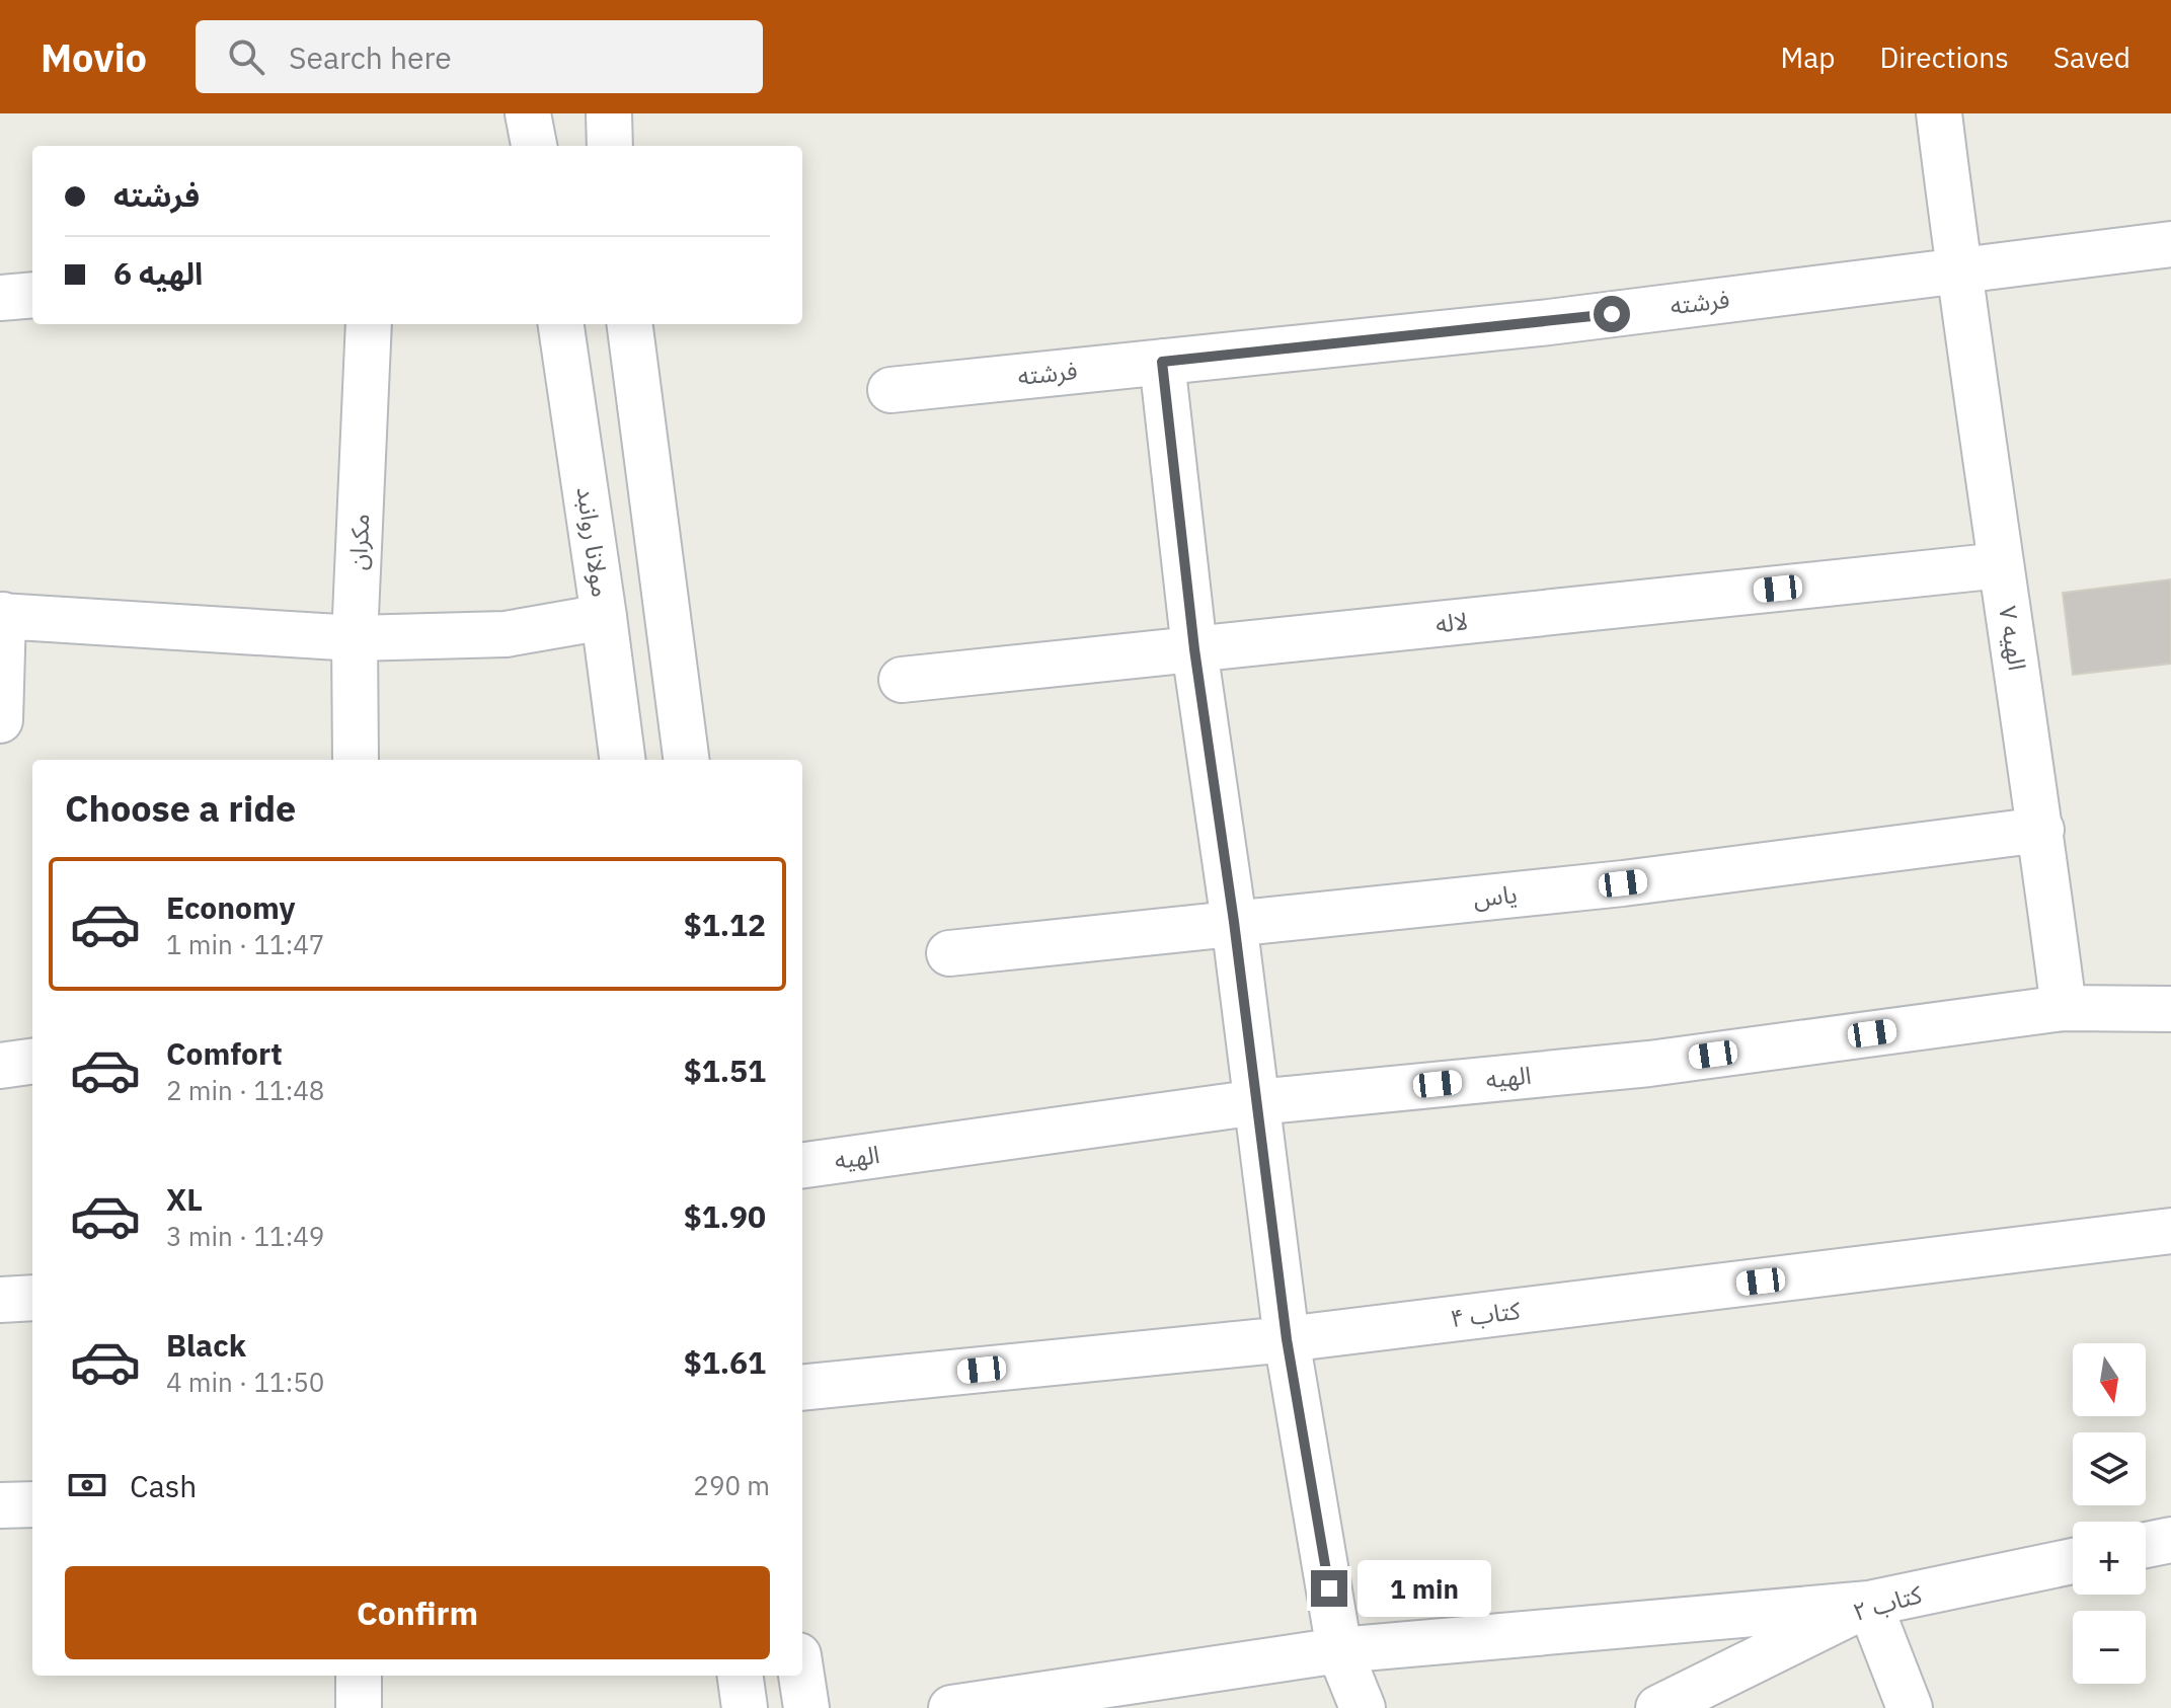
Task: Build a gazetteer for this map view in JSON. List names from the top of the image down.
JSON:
{
  "streets": {
    "street": [
      "فرشته",
      "مکران",
      "مولانا روانبد",
      "لاله",
      "الهیه ۷",
      "یاس",
      "الهیه",
      "کتاب ۴",
      "کتاب ۲"
    ]
  },
  "crossings": [
    ["فرشته", "الهیه ۷"],
    ["لاله", "الهیه ۷"],
    ["الهیه ۷", "یاس"],
    ["الهیه ۷", "الهیه"]
  ],
  "north": "bottom",
  "page": {
    "header": "Movio",
    "search": "Search here",
    "nav": ["Map", "Directions", "Saved"],
    "banner": ["فرشته", "الهیه 6"],
    "heading": "Choose a ride",
    "list": [
      {
        "name": "Economy",
        "note": "1 min · 11:47",
        "value": "$1.12"
      },
      {
        "name": "Comfort",
        "note": "2 min · 11:48",
        "value": "$1.51"
      },
      {
        "name": "XL",
        "note": "3 min · 11:49",
        "value": "$1.90"
      },
      {
        "name": "Black",
        "note": "4 min · 11:50",
        "value": "$1.61"
      }
    ],
    "map_buttons": ["+", "−"],
    "pay": ["Cash", "290 m"],
    "buttons": "Confirm",
    "bubble": "1 min"
  }
}
